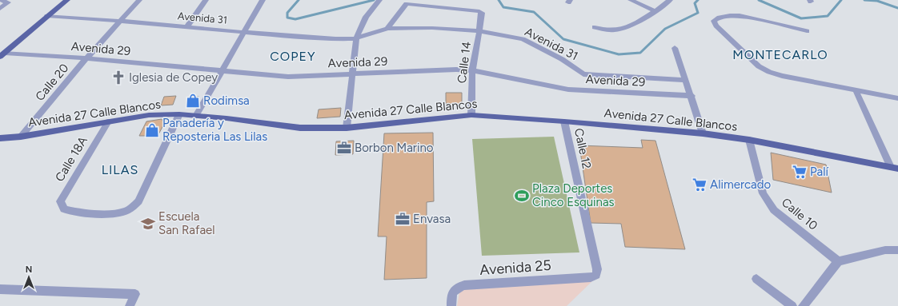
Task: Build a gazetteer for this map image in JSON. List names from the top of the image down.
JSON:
{
  "streets": {
    "main road": ["Avenida 27 Calle Blancos"],
    "street": [
      "Avenida 31",
      "Avenida 29",
      "Calle 14",
      "Calle 20",
      "Calle 12",
      "Calle 18A",
      "Calle 10",
      "Avenida 25"
    ]
  },
  "crossings": [
    ["Avenida 31", "Calle 14"],
    ["Avenida 31", "Calle 20"],
    ["Avenida 29", "Calle 14"],
    ["Avenida 29", "Calle 20"],
    ["Calle 14", "Avenida 27 Calle Blancos"],
    ["Calle 20", "Avenida 27 Calle Blancos"],
    ["Avenida 27 Calle Blancos", "Calle 12"],
    ["Avenida 27 Calle Blancos", "Calle 18A"],
    ["Avenida 27 Calle Blancos", "Calle 10"],
    ["Calle 12", "Avenida 25"]
  ],
  "districts": ["MONTECARLO", "COPEY", "LILAS"],
  "places": {
    "church": ["Iglesia de Copey"],
    "shop": ["Rodimsa", "Panadería y Reposteria Las Lilas"],
    "office": ["Borbon Marino", "Envasa"],
    "supermarket": ["Palí", "Alimercado"],
    "sports": ["Plaza Deportes Cinco Esquinas"],
    "school or university": ["Escuela San Rafael"]
  },
  "north": "top"
}
